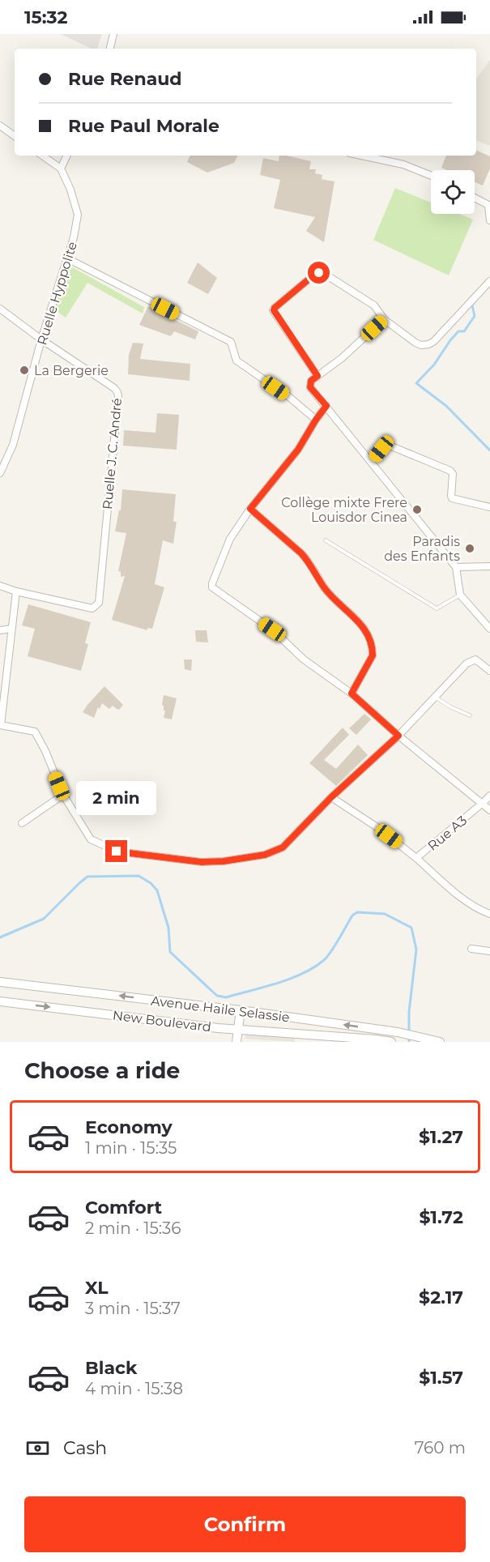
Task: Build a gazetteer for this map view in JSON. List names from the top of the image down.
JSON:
{
  "streets": {
    "street": [
      "Ruelle Hyppolite",
      "Ruelle J. C. André",
      "Rue A3",
      "Avenue Haile Selassie",
      "New Boulevard"
    ]
  },
  "crossings": [
    ["Ruelle Hyppolite", "Ruelle J. C. André"],
    ["Avenue Haile Selassie", "New Boulevard"]
  ],
  "one_way": ["New Boulevard"],
  "places": ["La Bergerie", "Collège mixte Frere Louisdor Cinea", "Paradis des Enfants"],
  "page": {
    "status": "15:32",
    "banner": ["Rue Renaud", "Rue Paul Morale"],
    "bubble": "2 min",
    "heading": "Choose a ride",
    "list": [
      {
        "name": "Economy",
        "note": "1 min · 15:35",
        "value": "$1.27"
      },
      {
        "name": "Comfort",
        "note": "2 min · 15:36",
        "value": "$1.72"
      },
      {
        "name": "XL",
        "note": "3 min · 15:37",
        "value": "$2.17"
      },
      {
        "name": "Black",
        "note": "4 min · 15:38",
        "value": "$1.57"
      }
    ],
    "pay": ["Cash", "760 m"],
    "buttons": "Confirm"
  }
}
